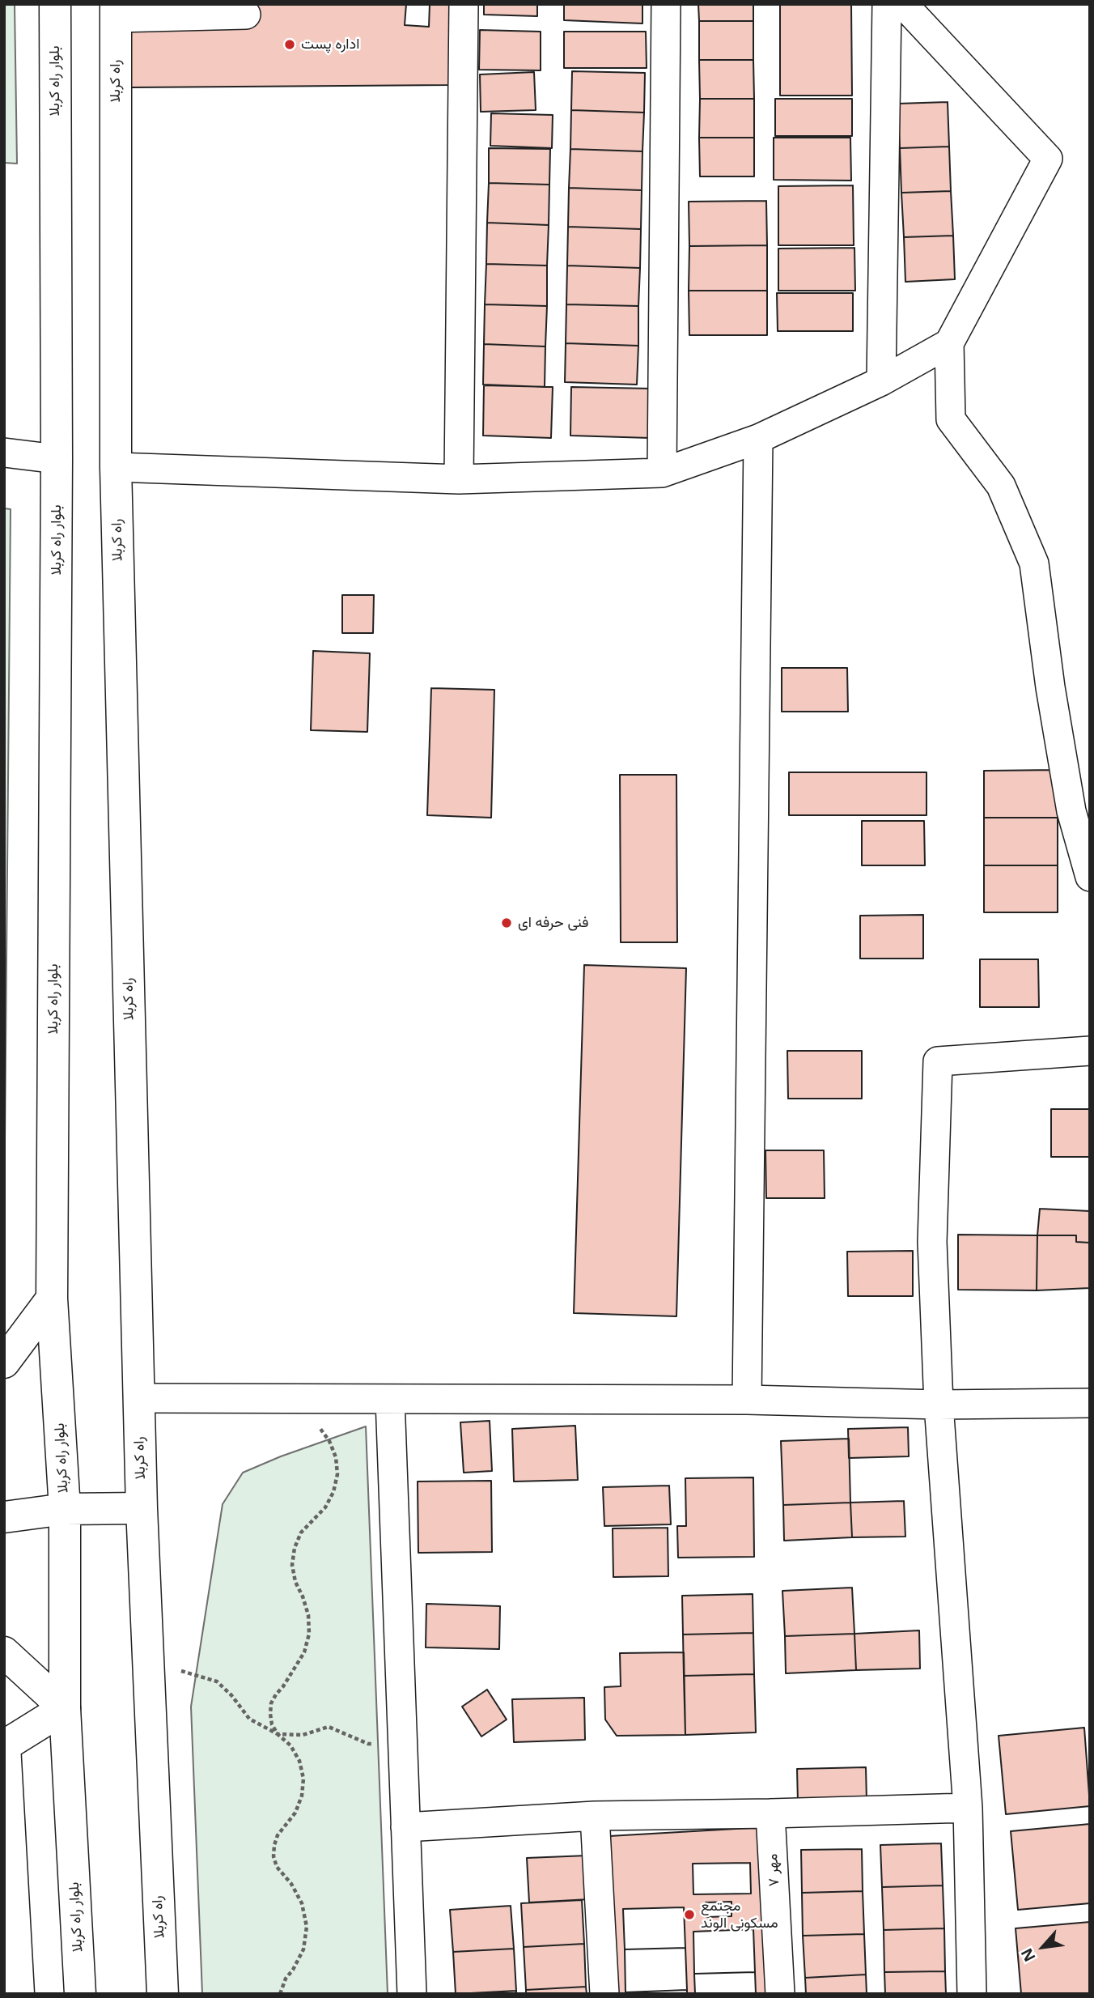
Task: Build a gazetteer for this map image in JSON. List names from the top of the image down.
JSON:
{
  "streets": {
    "main road": ["بلوار راه کربلا", "راه کربلا"],
    "street": ["مهر ۷"]
  },
  "places": ["اداره پست", "فنی حرفه ای", "مجتمع مسکونی الوند"],
  "north": "bottom left"
}
